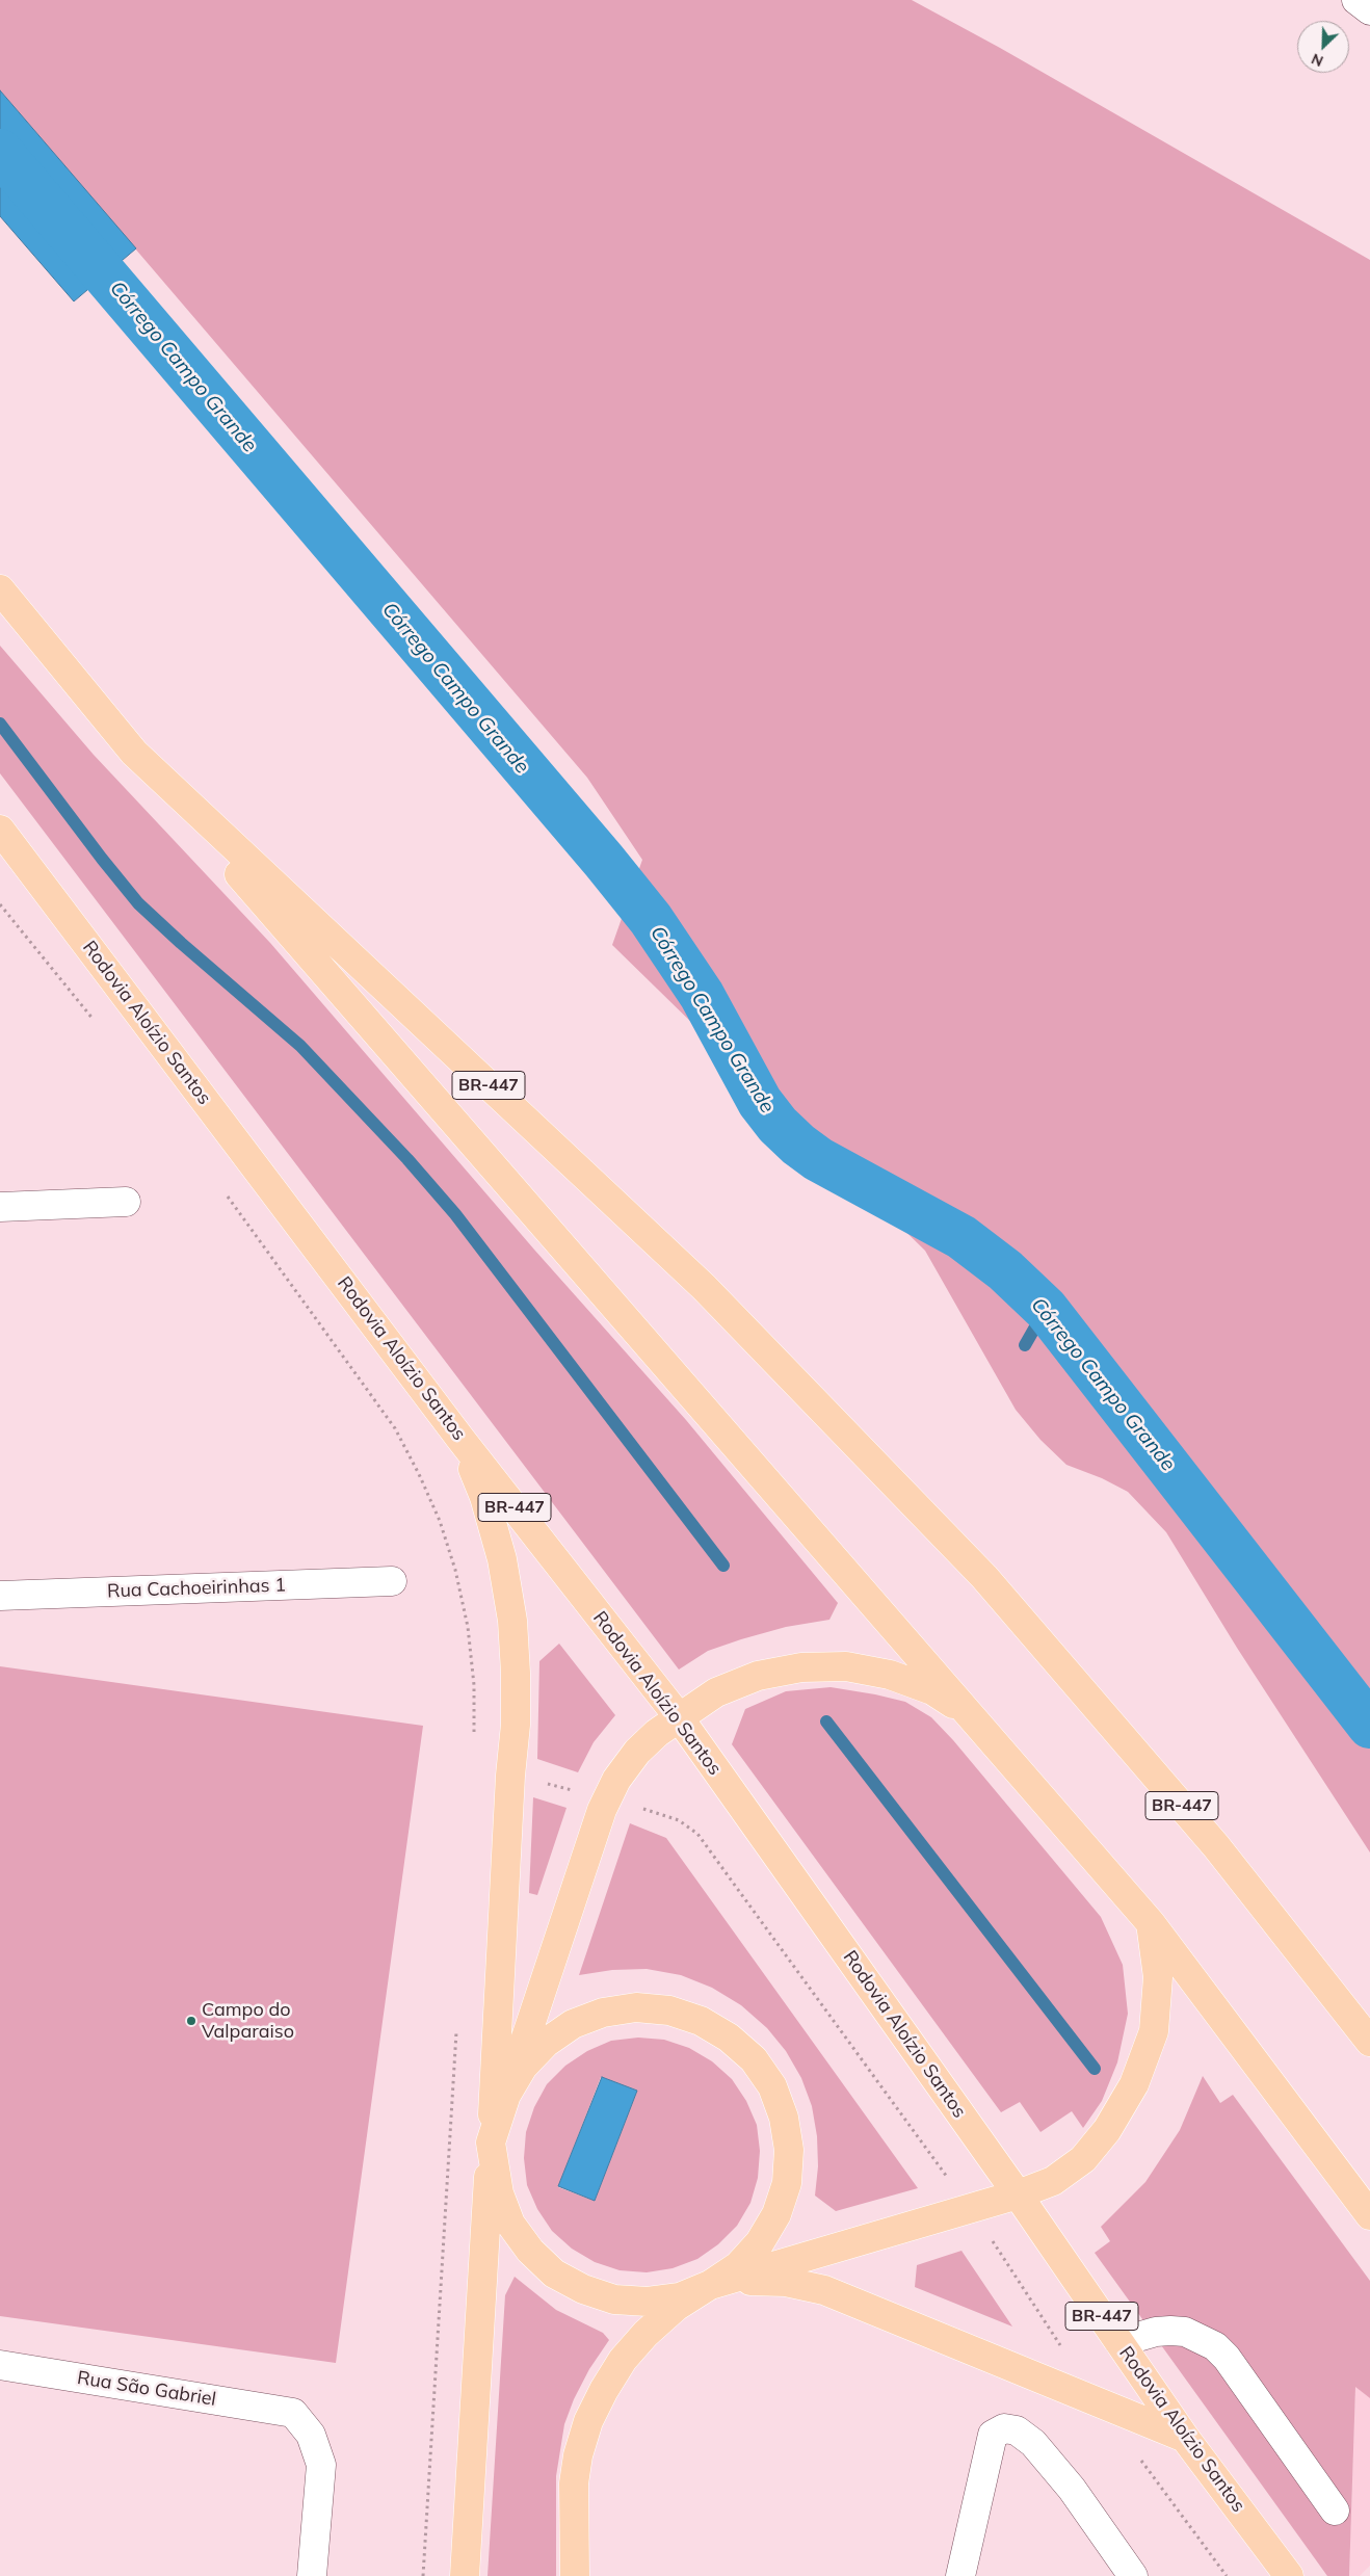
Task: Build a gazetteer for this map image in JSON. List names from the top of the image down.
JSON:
{
  "streets": {
    "main road": ["Rodovia Aloízio Santos", "BR-447"],
    "street": ["Rua Cachoeirinhas 1", "Rua São Gabriel"]
  },
  "water": ["Córrego Campo Grande"],
  "places": ["Campo do Valparaiso"],
  "north": "bottom left"
}
